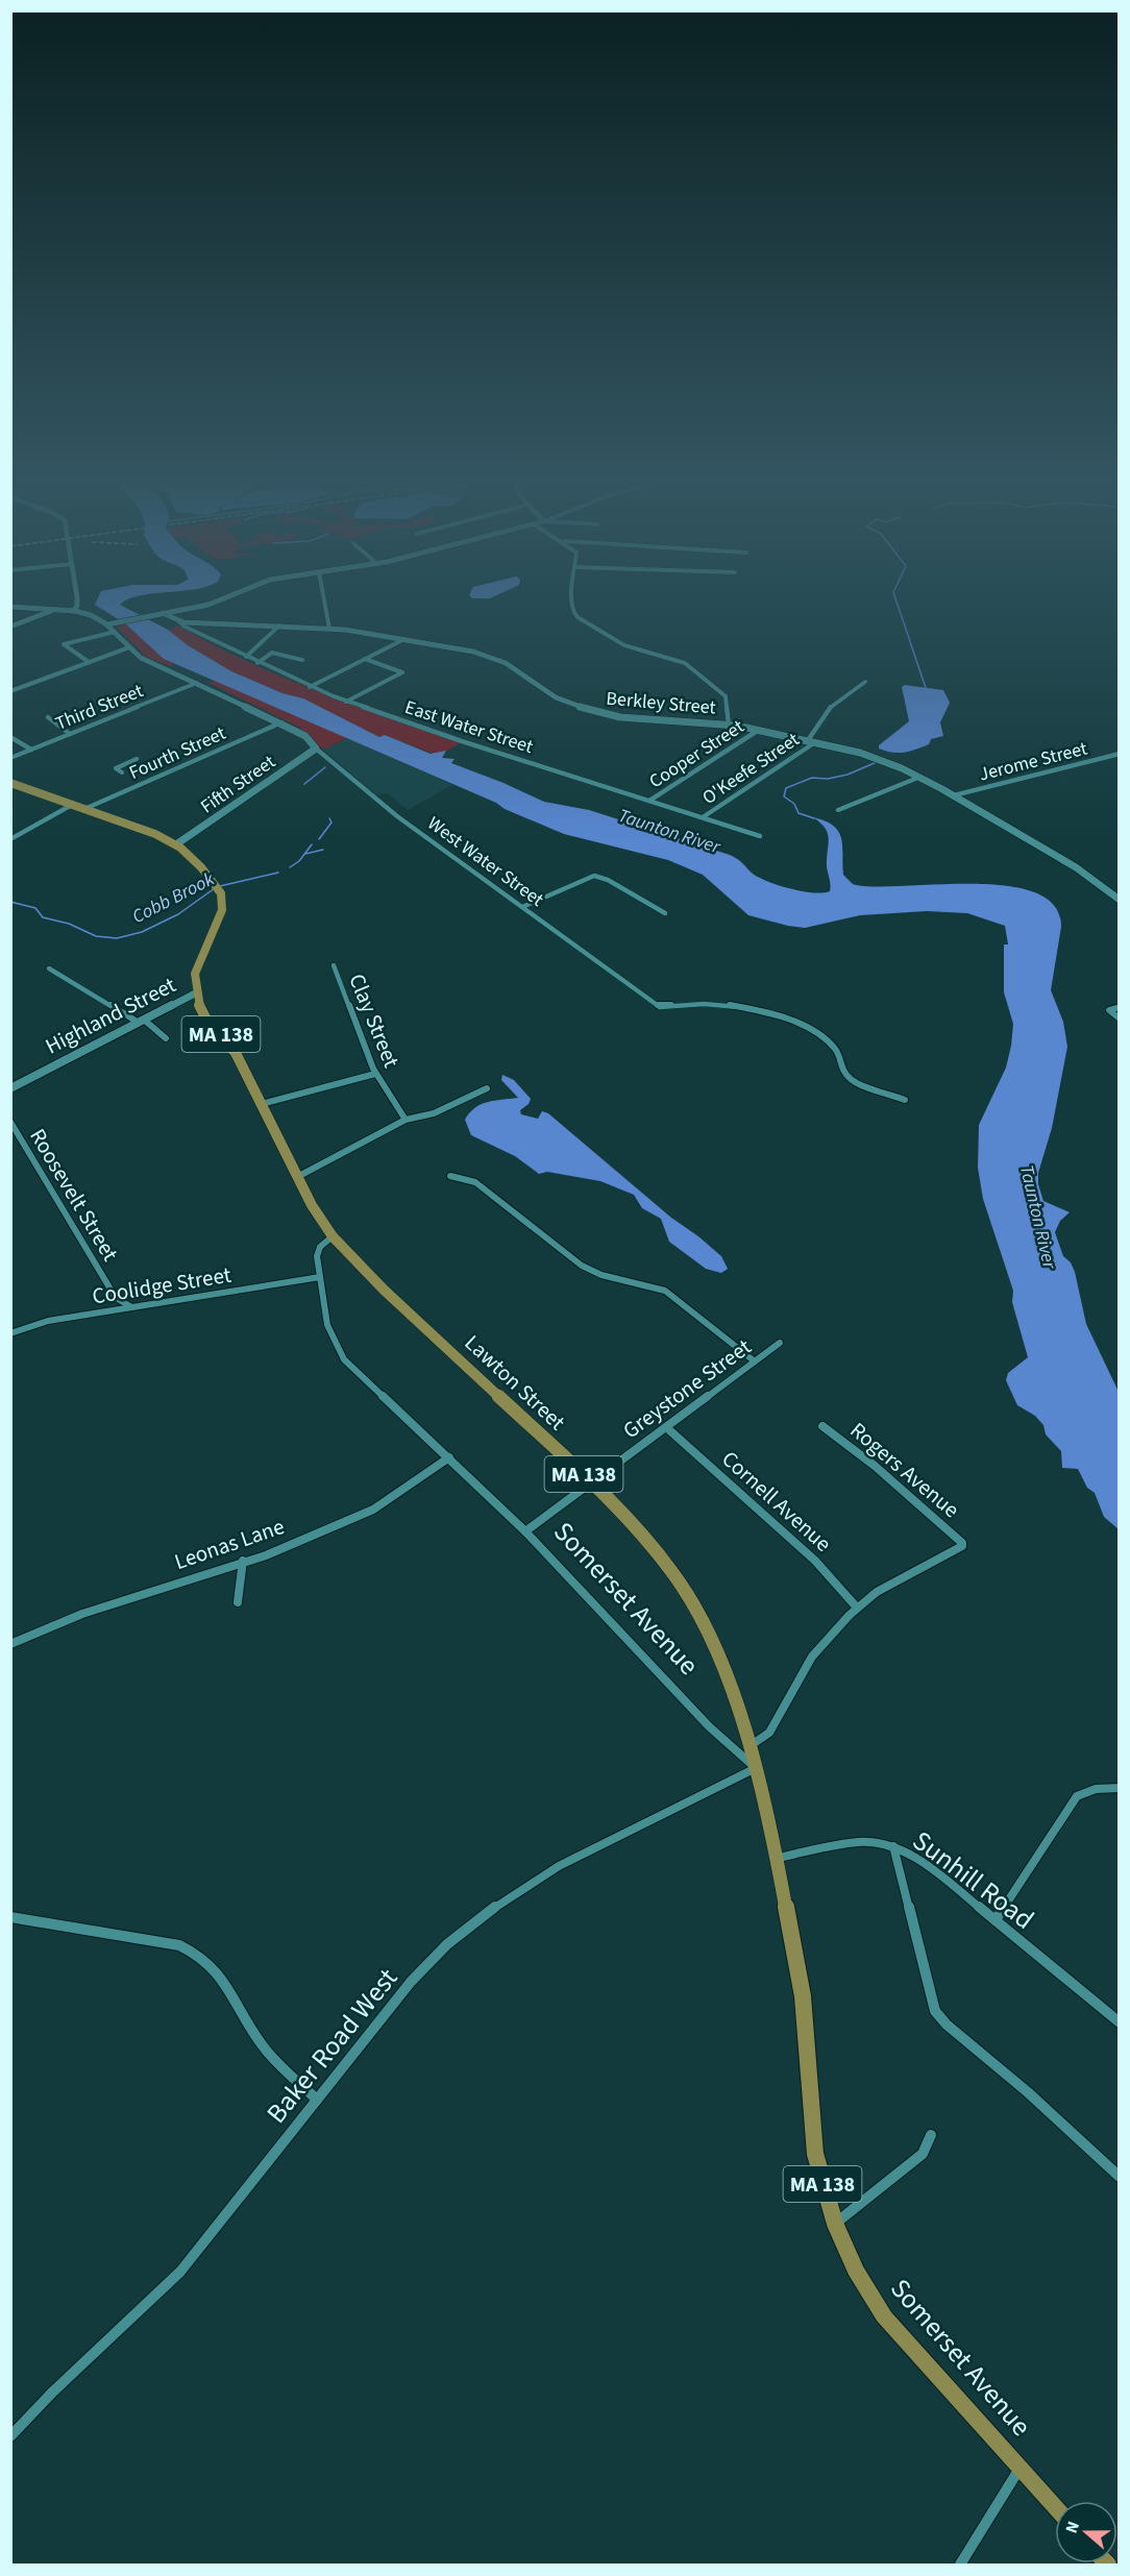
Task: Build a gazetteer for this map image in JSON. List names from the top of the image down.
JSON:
{
  "streets": {
    "main road": [
      "Berkley Street",
      "East Water Street",
      "Fifth Street",
      "West Water Street",
      "Highland Street",
      "MA 138",
      "Lawton Street",
      "Somerset Avenue"
    ],
    "street": [
      "Third Street",
      "Fourth Street",
      "Cooper Street",
      "Jerome Street",
      "O'Keefe Street",
      "Clay Street",
      "Roosevelt Street",
      "Coolidge Street",
      "Greystone Street",
      "Rogers Avenue",
      "Cornell Avenue",
      "Leonas Lane",
      "Sunhill Road",
      "Baker Road West"
    ]
  },
  "crossings": [
    ["Berkley Street", "East Water Street"],
    ["Berkley Street", "Cooper Street"],
    ["Berkley Street", "Jerome Street"],
    ["Berkley Street", "O'Keefe Street"],
    ["Third Street", "West Water Street"],
    ["East Water Street", "Cooper Street"],
    ["East Water Street", "O'Keefe Street"],
    ["Fourth Street", "West Water Street"],
    ["Fourth Street", "MA 138"],
    ["Fifth Street", "West Water Street"],
    ["Fifth Street", "MA 138"],
    ["Highland Street", "MA 138"],
    ["MA 138", "Lawton Street"],
    ["MA 138", "Somerset Avenue"],
    ["Roosevelt Street", "Coolidge Street"],
    ["Coolidge Street", "Somerset Avenue"],
    ["Lawton Street", "Greystone Street"],
    ["Lawton Street", "Somerset Avenue"],
    ["Lawton Street", "Baker Road West"],
    ["Greystone Street", "Cornell Avenue"],
    ["Greystone Street", "Somerset Avenue"],
    ["Rogers Avenue", "Cornell Avenue"],
    ["Leonas Lane", "Somerset Avenue"],
    ["Somerset Avenue", "Sunhill Road"],
    ["Somerset Avenue", "Baker Road West"]
  ],
  "water": ["Taunton River", "Cobb Brook"],
  "north": "left"
}
